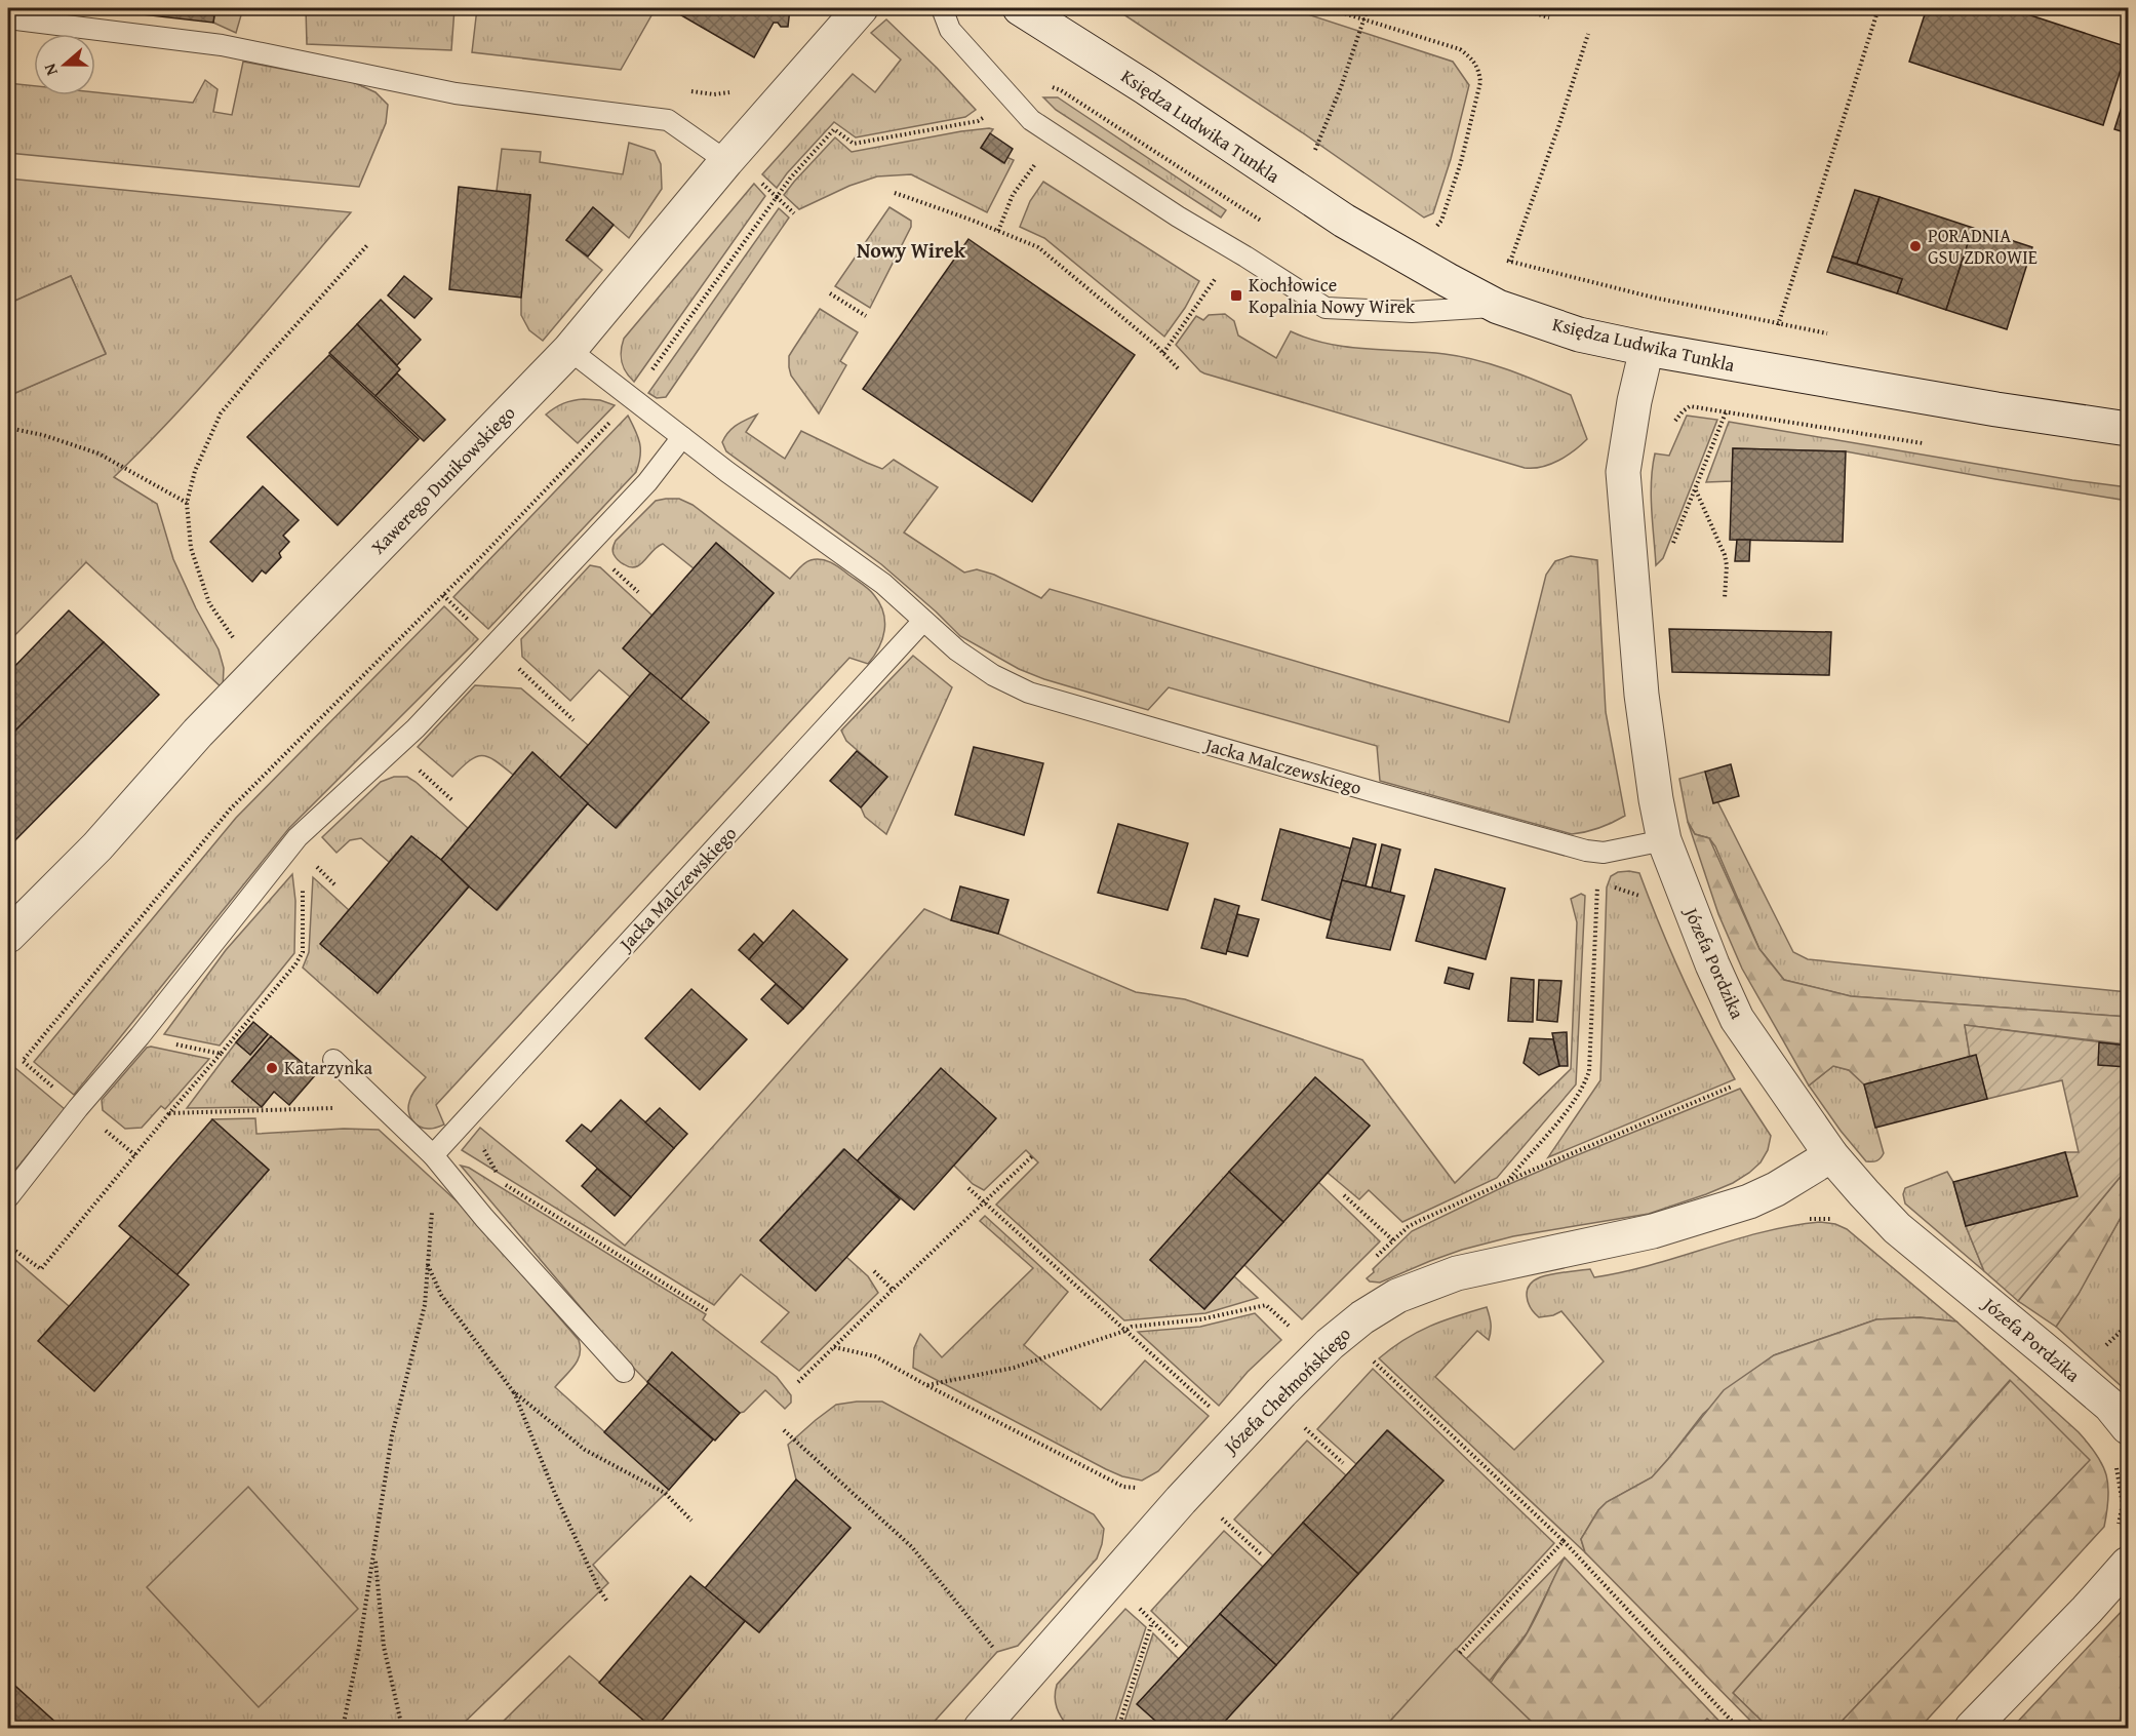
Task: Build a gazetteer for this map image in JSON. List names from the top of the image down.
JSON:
{
  "streets": {
    "street": [
      "Księdza Ludwika Tunkla",
      "Xawerego Dunikowskiego",
      "Józefa Pordzika",
      "Józefa Chełmońskiego"
    ],
    "lane": ["Jacka Malczewskiego"]
  },
  "crossings": [
    ["Księdza Ludwika Tunkla", "Józefa Pordzika"],
    ["Xawerego Dunikowskiego", "Jacka Malczewskiego"],
    ["Jacka Malczewskiego", "Józefa Pordzika"],
    ["Józefa Pordzika", "Józefa Chełmońskiego"]
  ],
  "districts": ["Nowy Wirek"],
  "places": {
    "other": ["PORADNIA GSU ZDROWIE", "Katarzynka"],
    "transit": ["Kochłowice Kopalnia Nowy Wirek"]
  },
  "north": "left"
}
